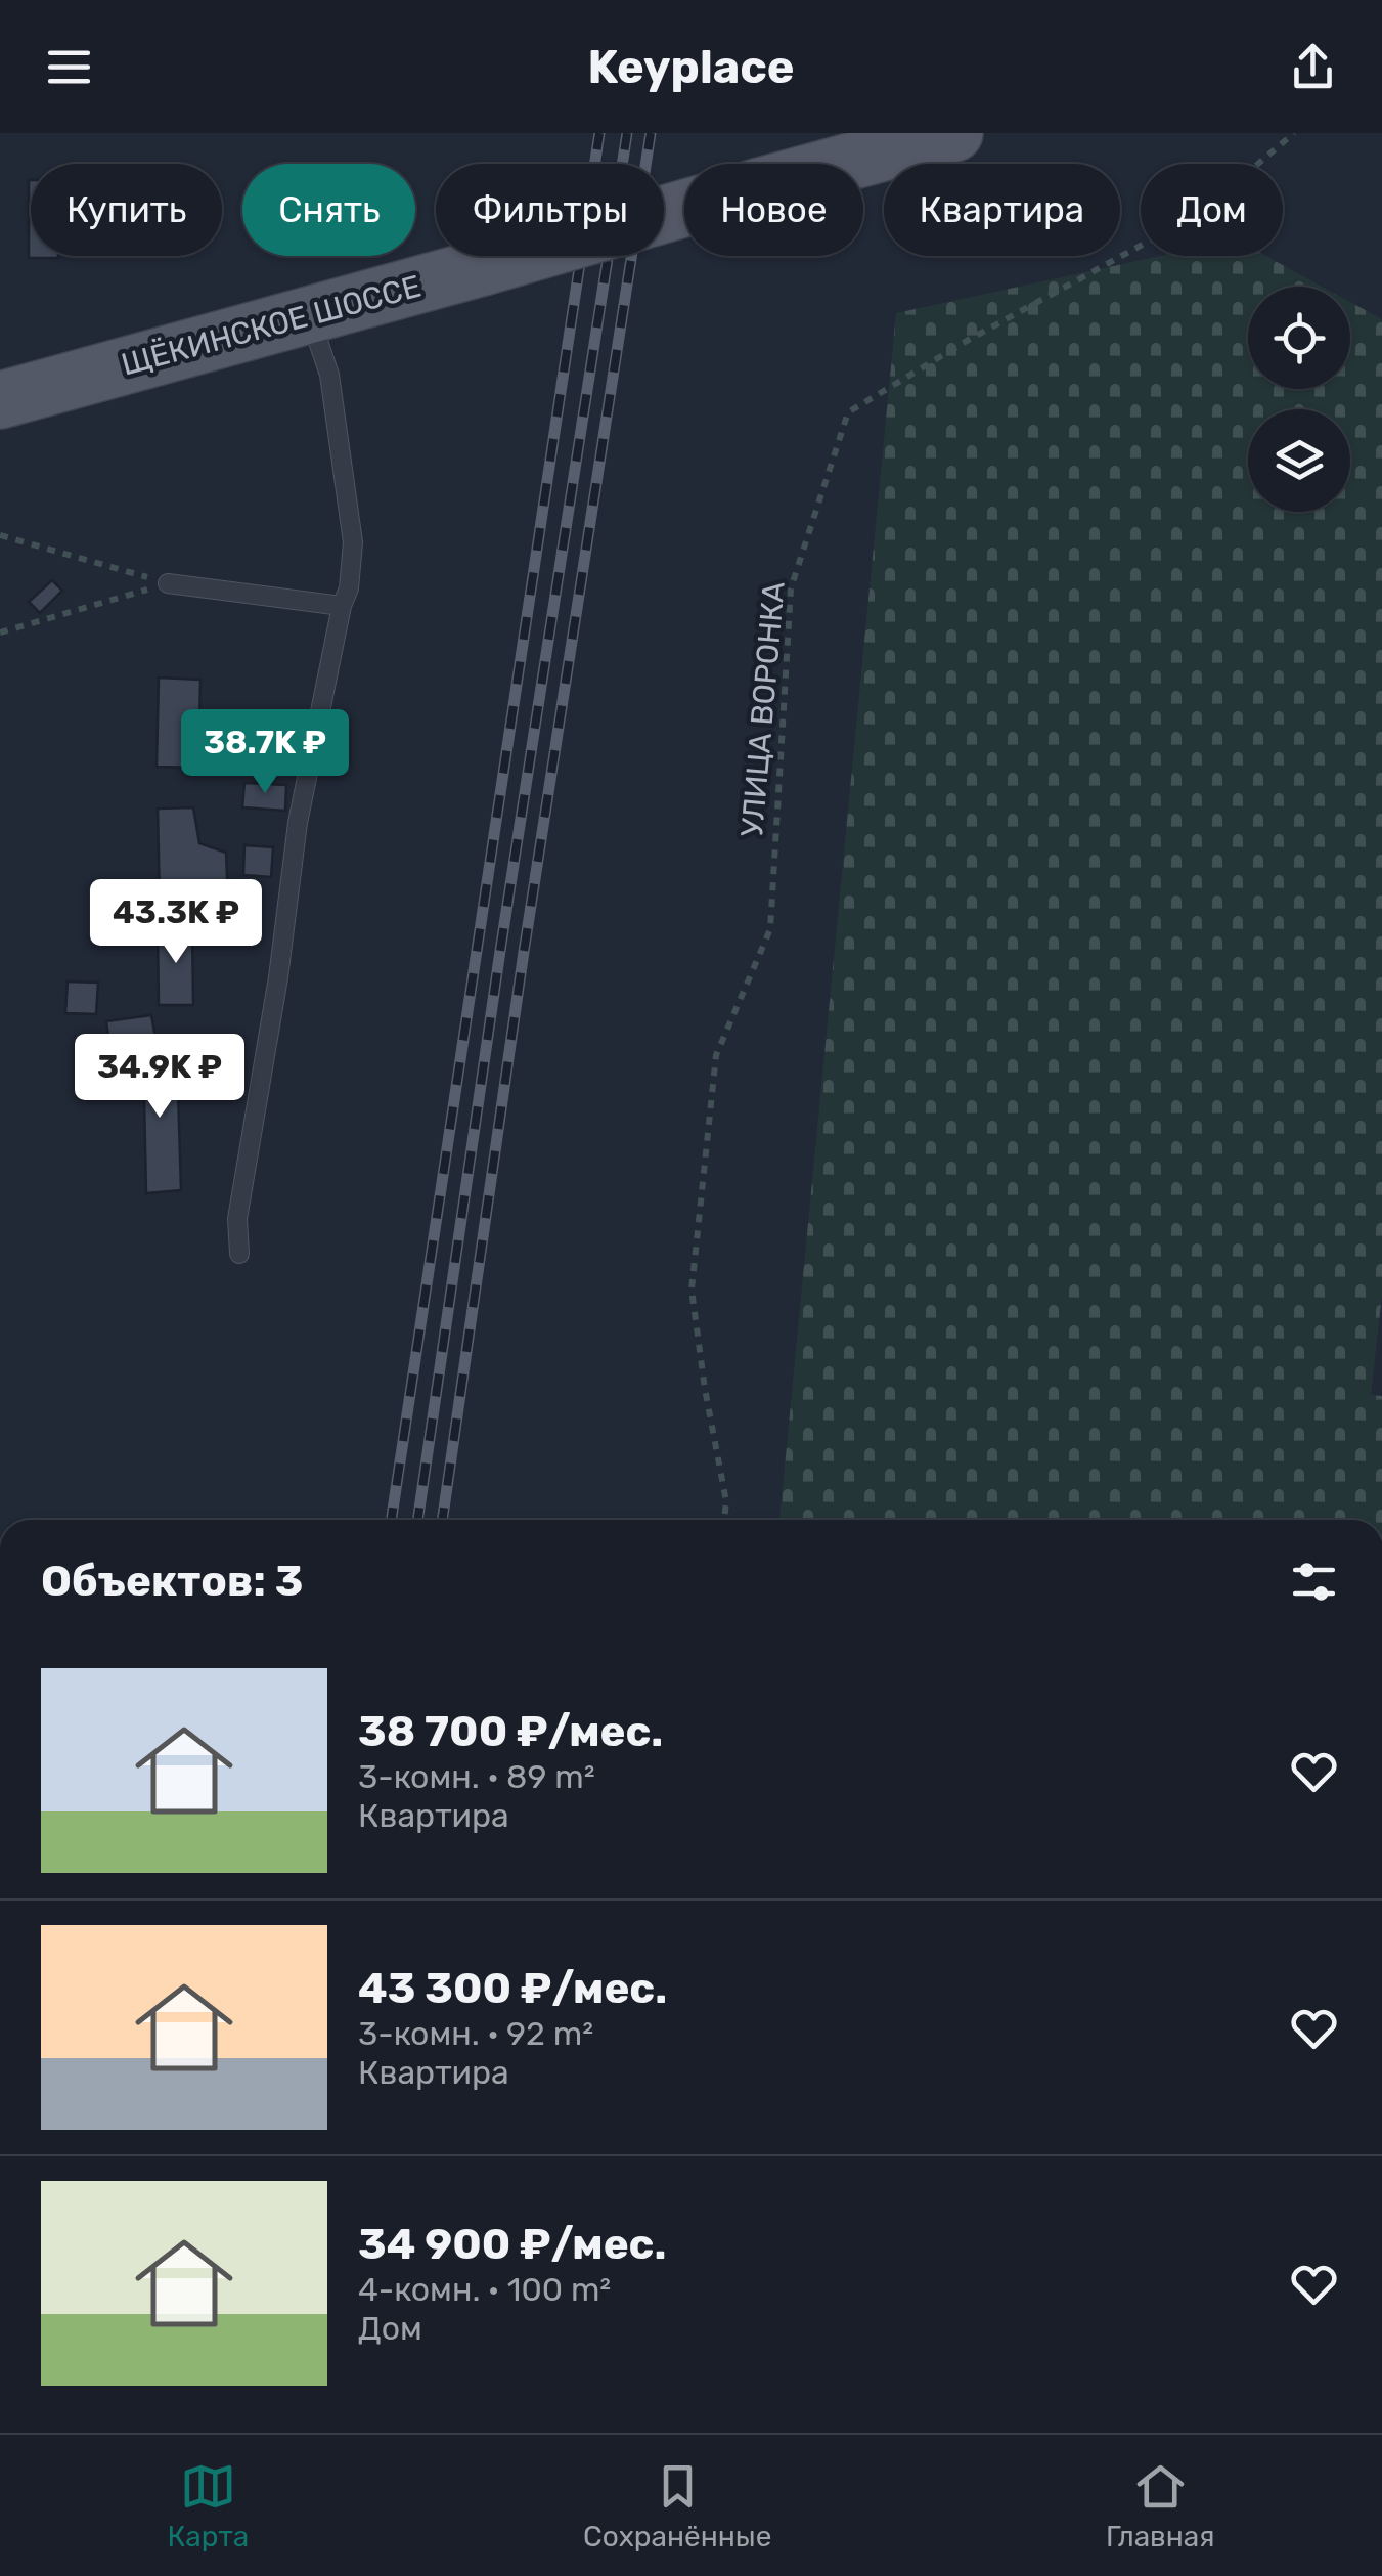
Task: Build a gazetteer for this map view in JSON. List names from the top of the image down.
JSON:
{
  "streets": {
    "main road": ["ЩЁКИНСКОЕ ШОССЕ"],
    "path": ["УЛИЦА ВОРОНКА"]
  },
  "page": {
    "header": "Keyplace",
    "chip": [
      "Купить",
      "Снять",
      "Фильтры",
      "Новое",
      "Квартира",
      "Дом"
    ],
    "price": ["38.7K ₽", "43.3K ₽", "34.9K ₽"],
    "heading": "Объектов: 3",
    "list": [
      {
        "name": "38 700 ₽/мес.",
        "note": "3-комн. · 89 m² · Квартира"
      },
      {
        "name": "43 300 ₽/мес.",
        "note": "3-комн. · 92 m² · Квартира"
      },
      {
        "name": "34 900 ₽/мес.",
        "note": "4-комн. · 100 m² · Дом"
      }
    ],
    "tabs": ["Карта", "Сохранённые", "Главная"]
  }
}
